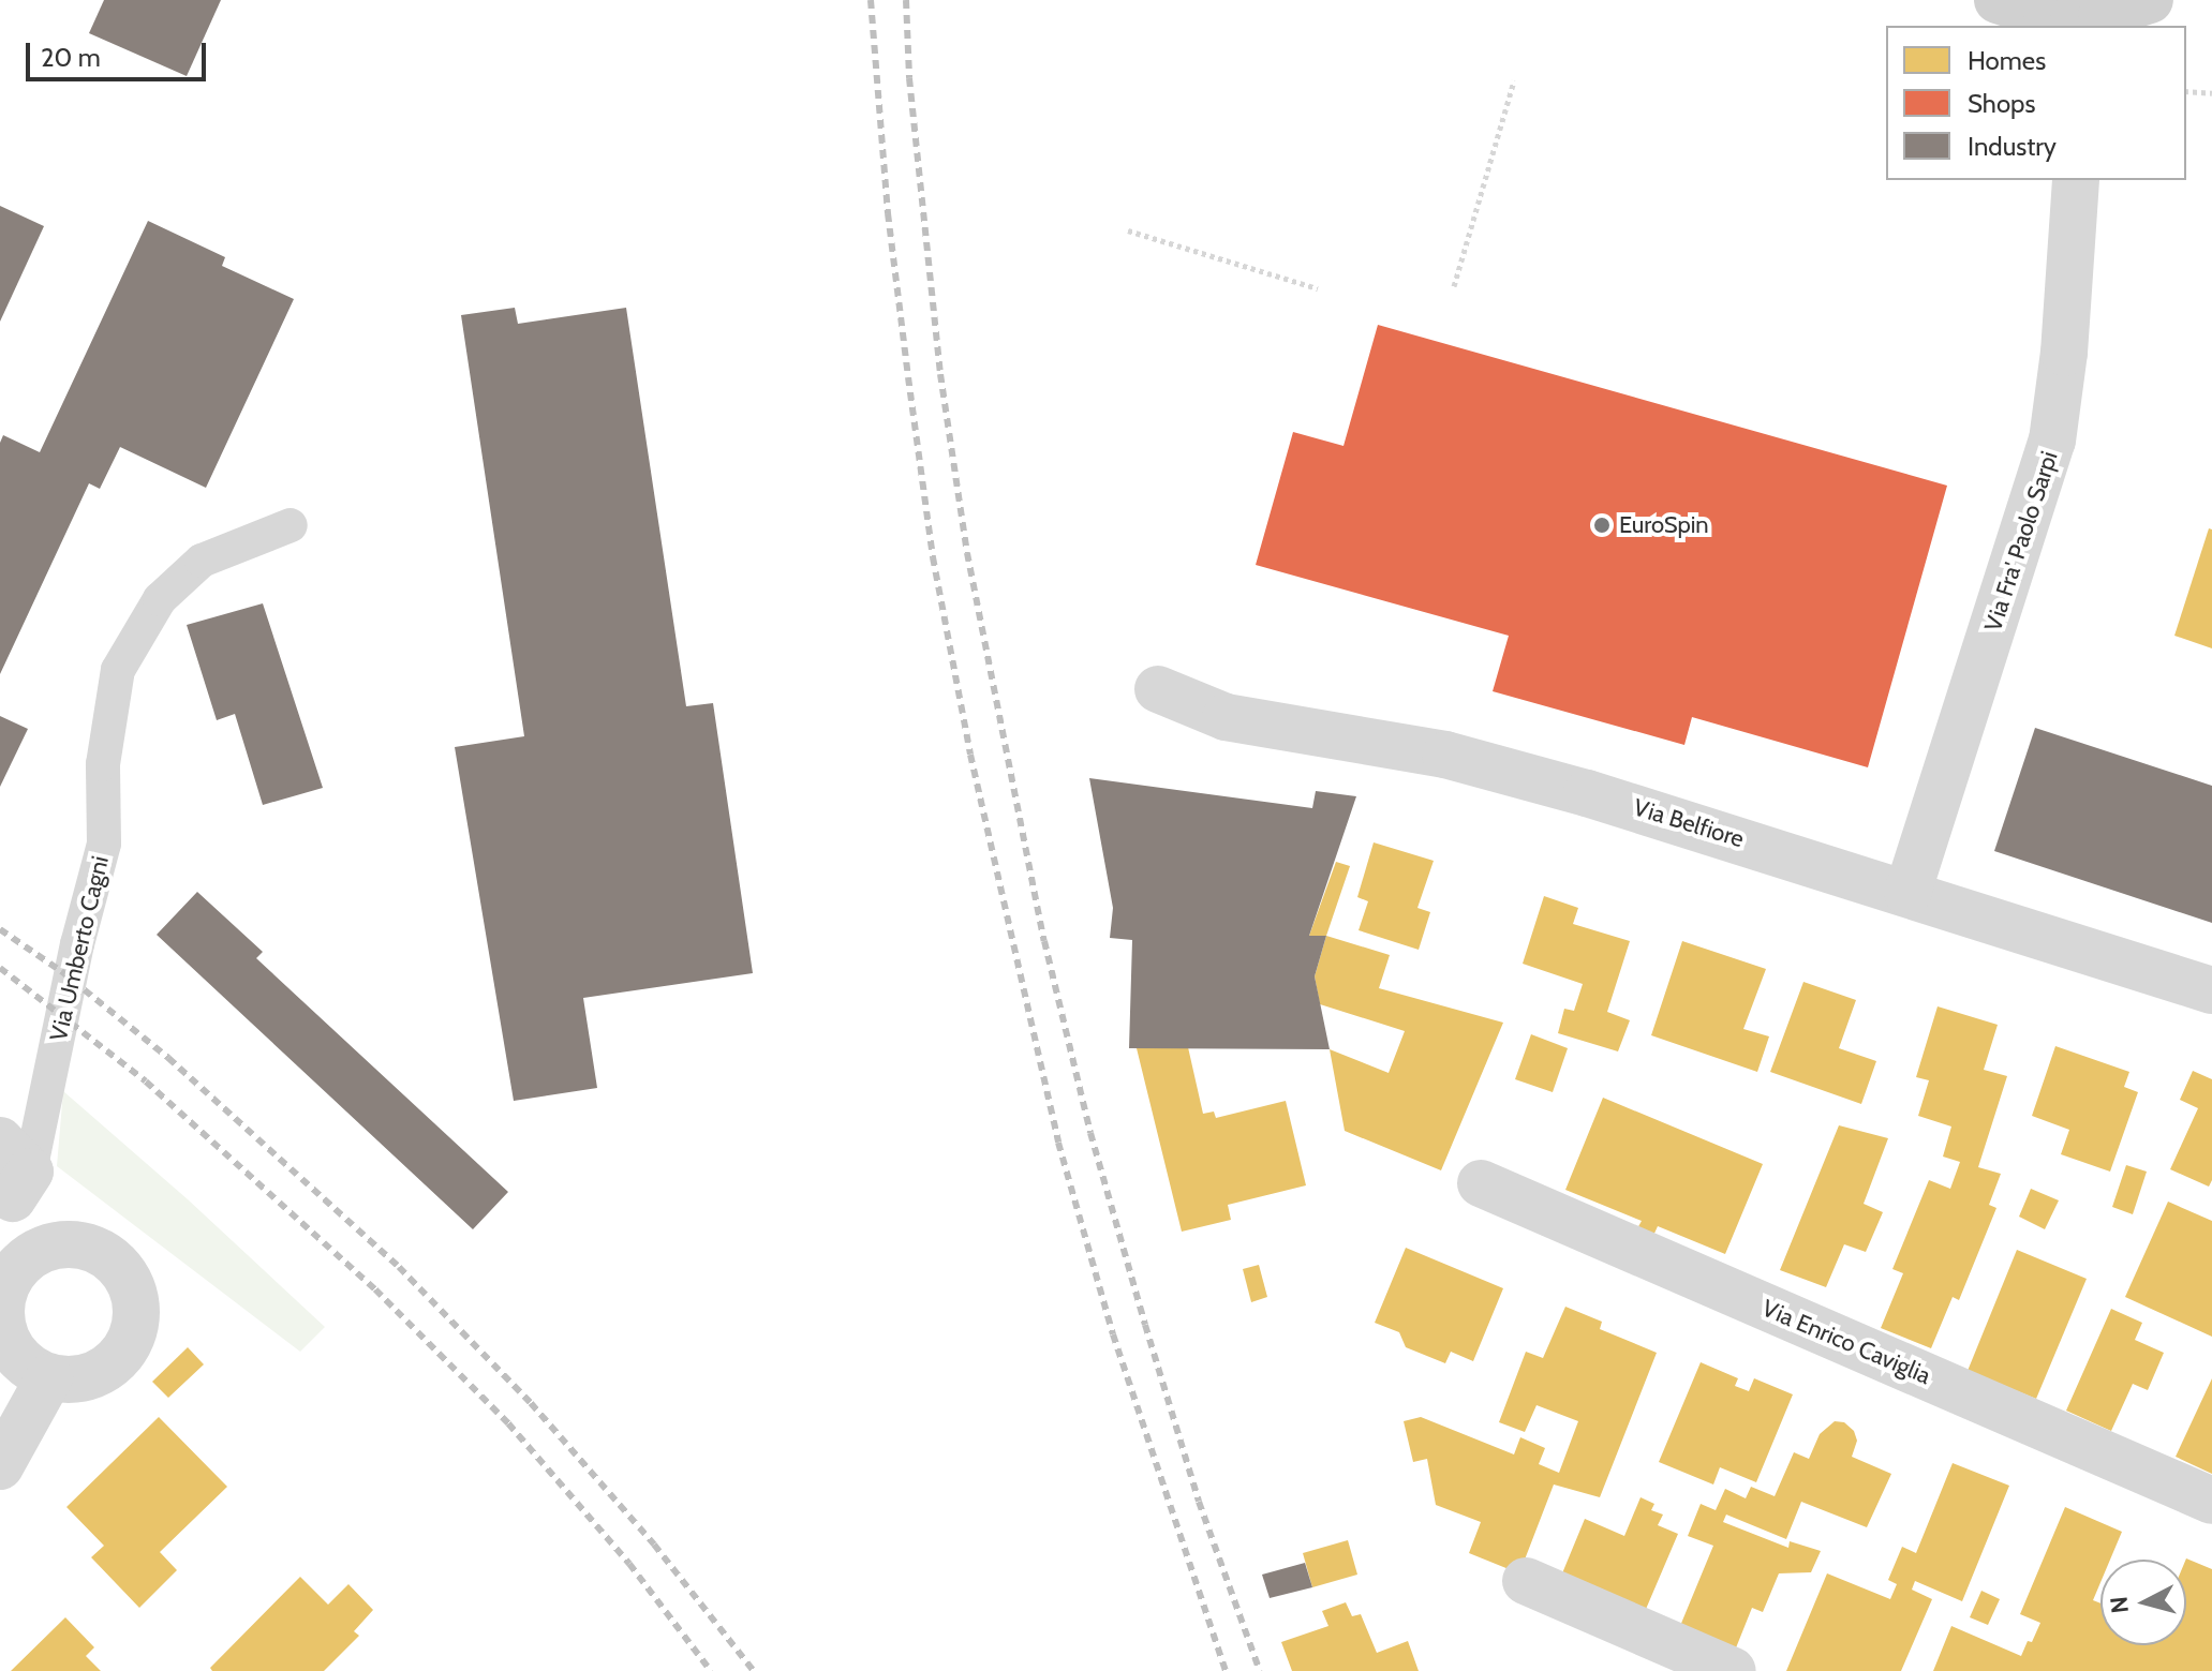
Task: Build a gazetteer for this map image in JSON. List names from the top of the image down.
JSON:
{
  "streets": {
    "street": ["Via Fra' Paolo Sarpi", "Via Belfiore", "Via Enrico Caviglia"],
    "lane": ["Via Umberto Cagni"]
  },
  "crossings": [
    ["Via Fra' Paolo Sarpi", "Via Belfiore"]
  ],
  "places": ["EuroSpin"],
  "legend": ["Homes", "Shops", "Industry"],
  "scale_bar": "20 m",
  "north": "left"
}
